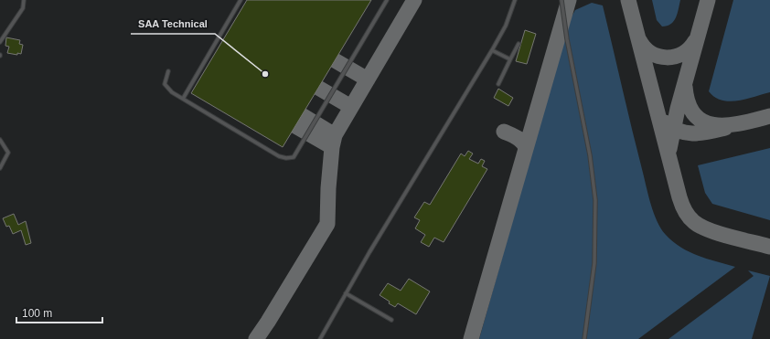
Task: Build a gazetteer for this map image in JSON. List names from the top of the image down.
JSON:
{
  "places": ["SAA Technical"],
  "scale_bar": "100 m"
}
